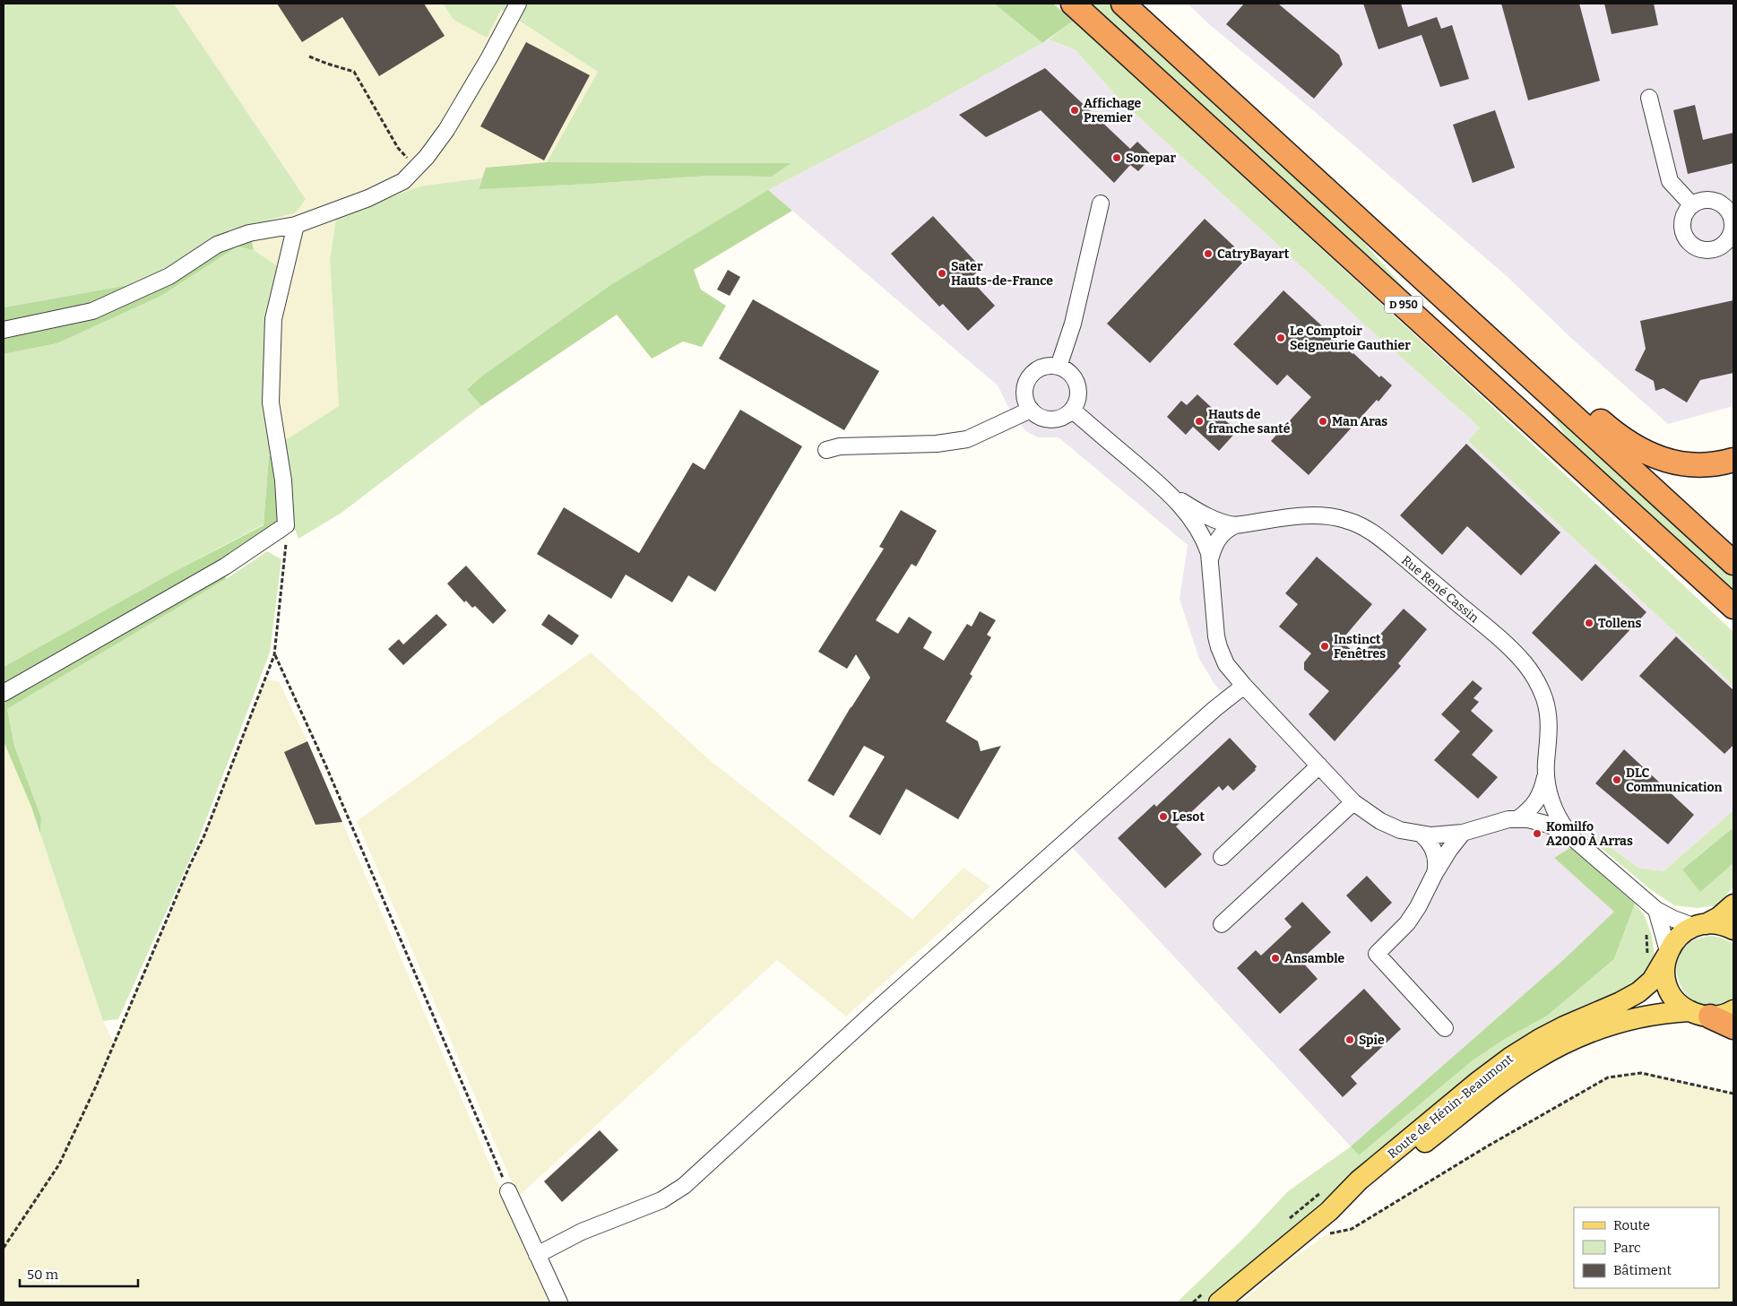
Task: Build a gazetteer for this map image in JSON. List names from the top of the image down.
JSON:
{
  "streets": {
    "highway": ["D 950"],
    "main road": ["Route de Hénin-Beaumont"],
    "street": ["Rue René Cassin"]
  },
  "places": [
    "Affichage Premier",
    "Sonepar",
    "CatryBayart",
    "Sater Hauts-de-France",
    "Le Comptoir Seigneurie Gauthier",
    "Hauts de franche santé",
    "Man Aras",
    "Tollens",
    "Instinct Fenêtres",
    "DLC Communication",
    "Lesot",
    "Komilfo A2000 À Arras",
    "Ansamble",
    "Spie"
  ],
  "legend": ["Route", "Parc", "Bâtiment"],
  "scale_bar": "50 m"
}
